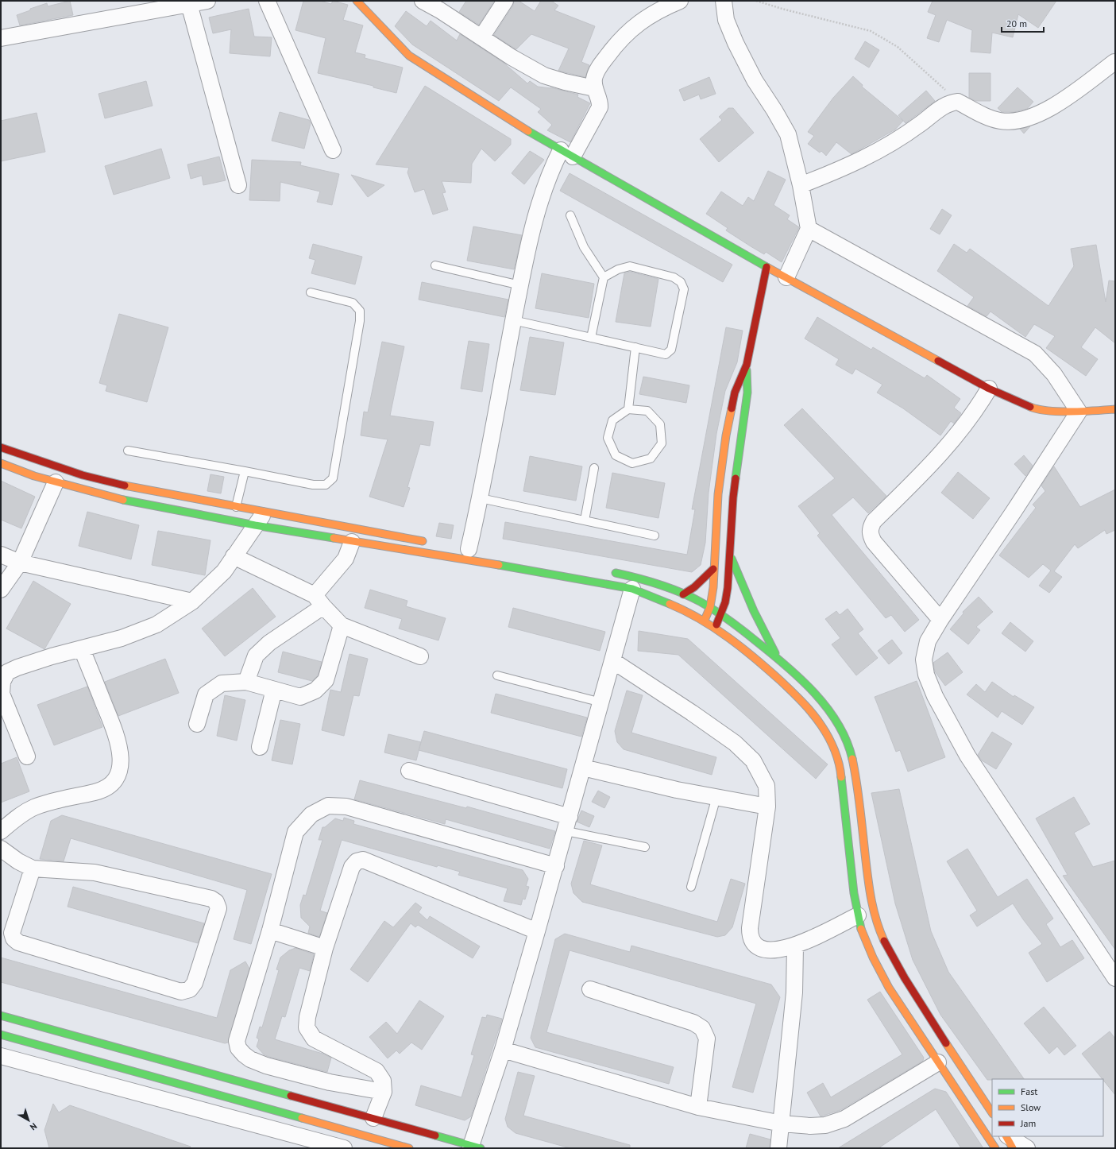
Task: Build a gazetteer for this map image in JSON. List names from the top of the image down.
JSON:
{
  "legend": ["Fast", "Slow", "Jam"],
  "scale_bar": "20 m",
  "north": "bottom right"
}
